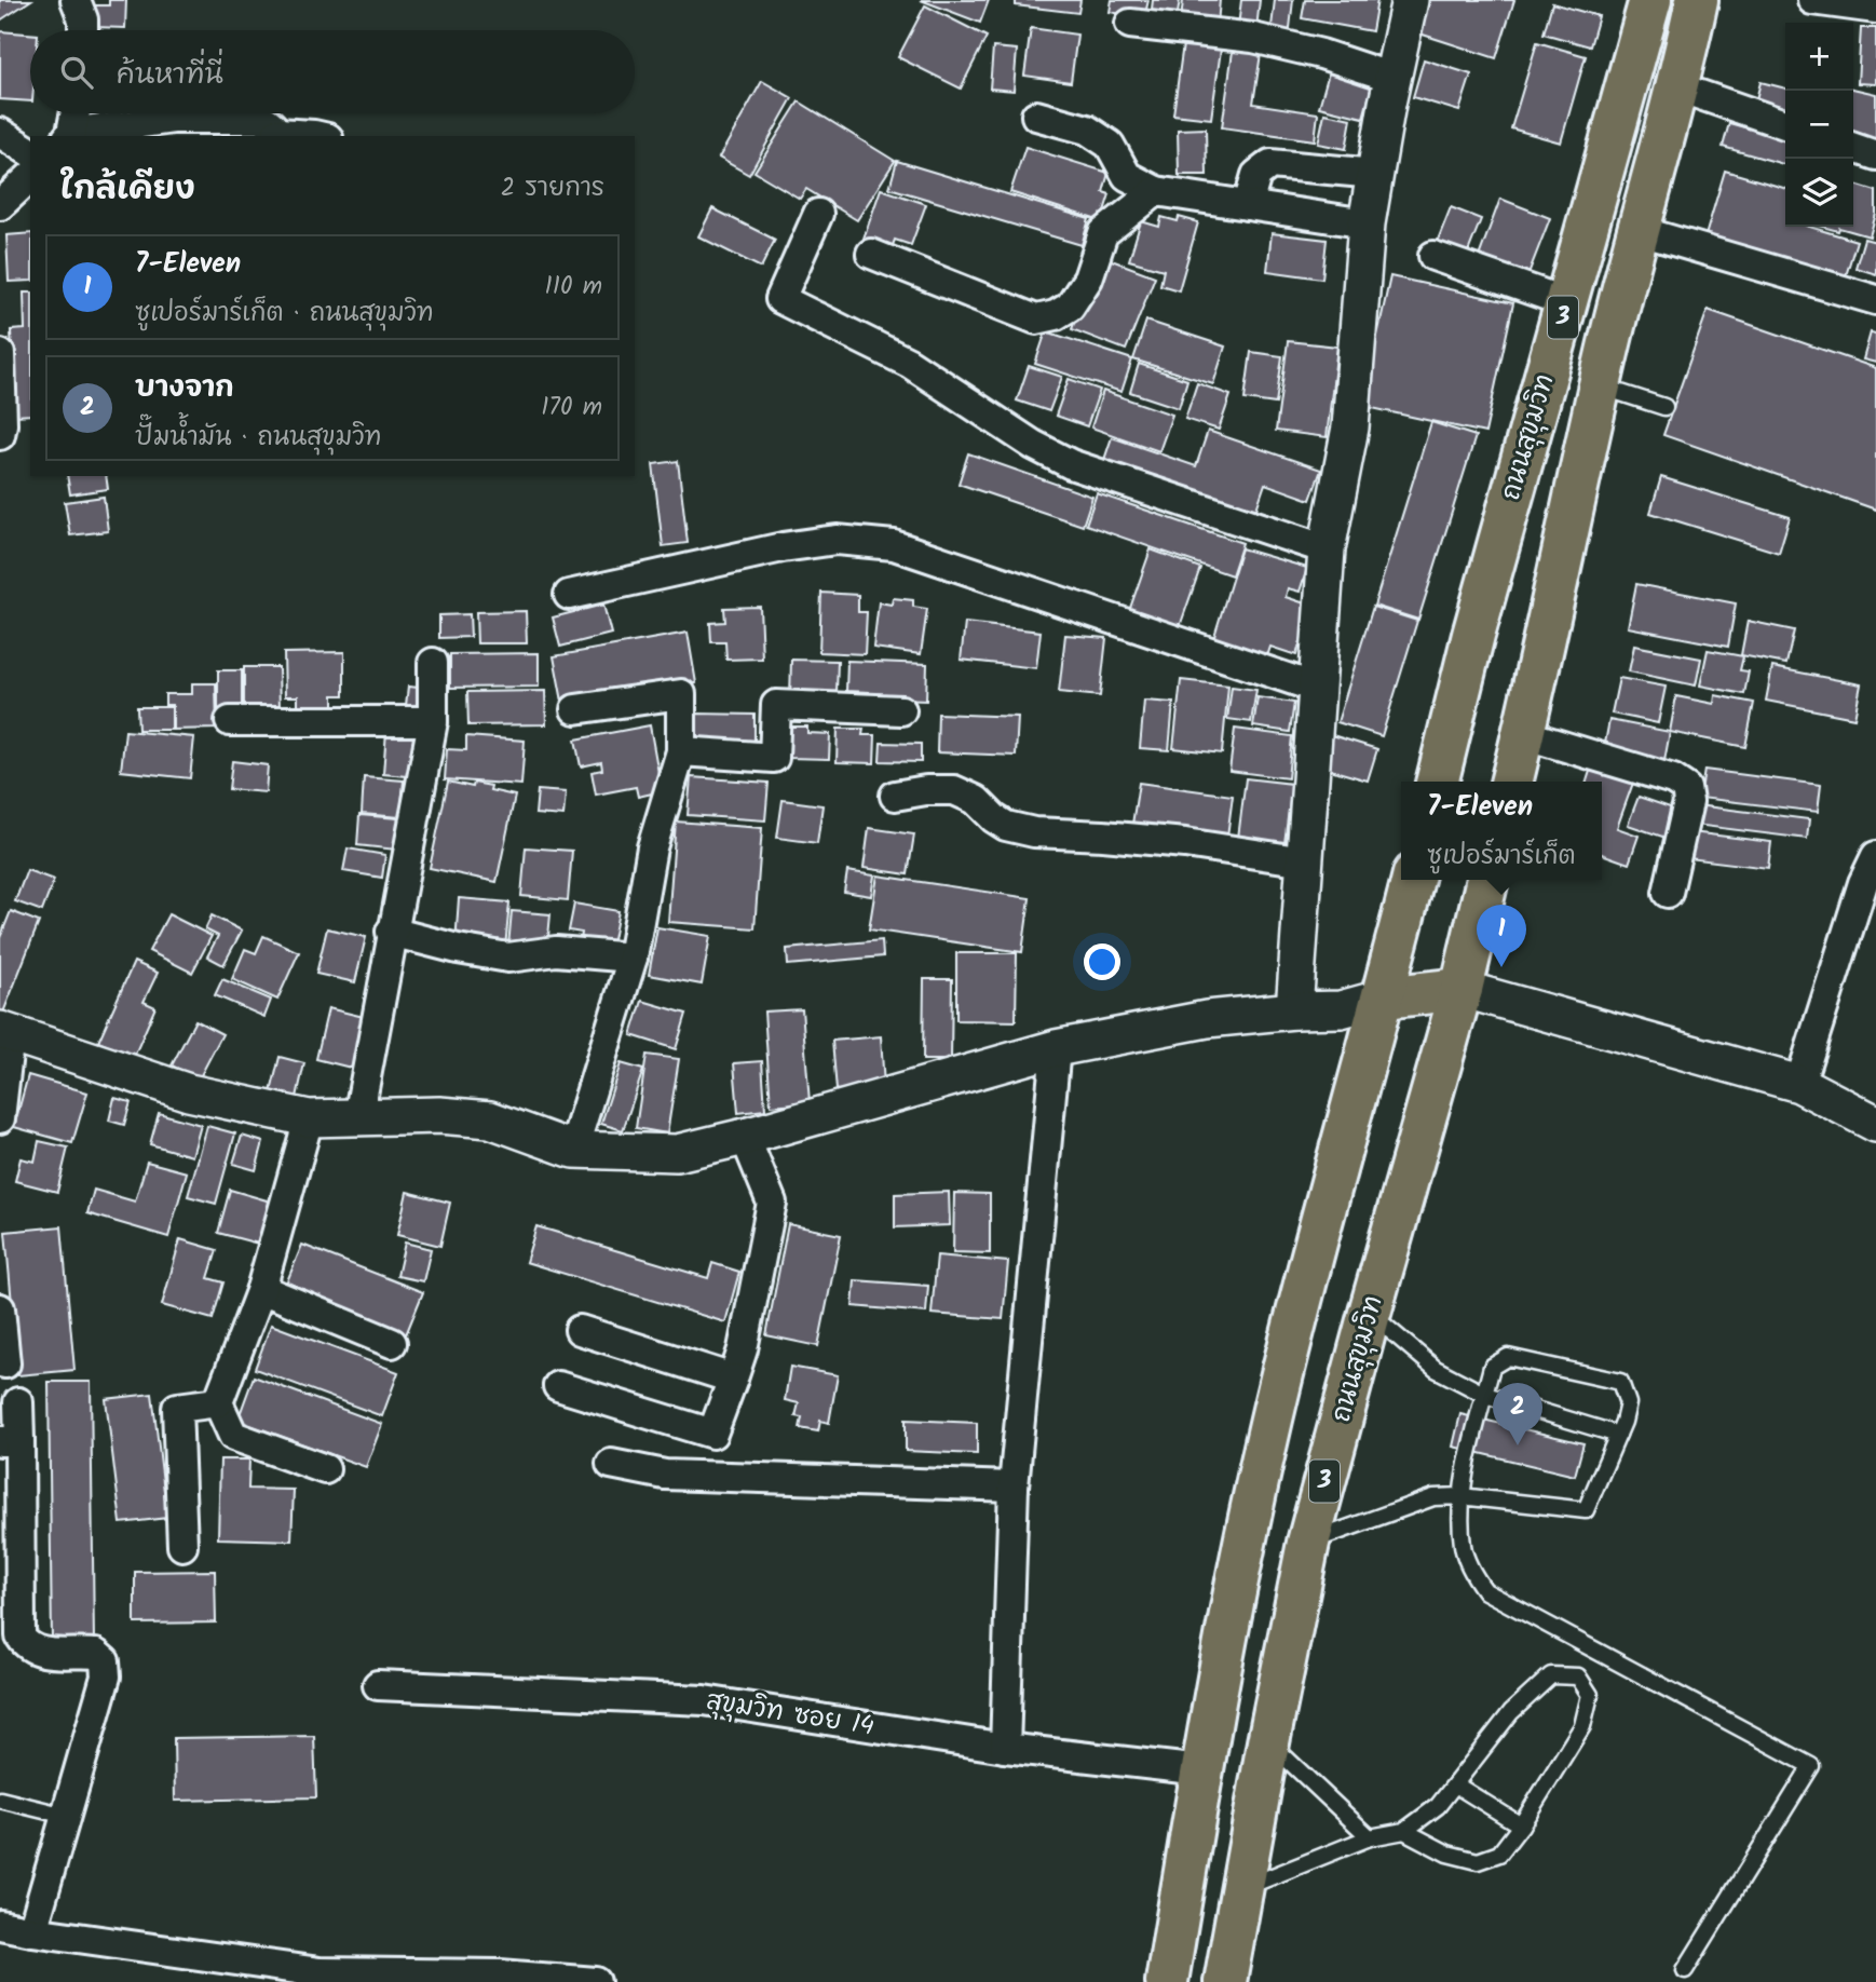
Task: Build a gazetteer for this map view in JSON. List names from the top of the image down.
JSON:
{
  "streets": {
    "main road": ["3", "ถนนสุขุมวิท"],
    "street": ["สุขุมวิท ซอย 14"]
  },
  "page": {
    "map_buttons": ["+", "−"],
    "search": "ค้นหาที่นี่",
    "heading": ["ใกล้เคียง", "2 รายการ"],
    "list": [
      {
        "mark": "1",
        "name": "7-Eleven",
        "note": "ซูเปอร์มาร์เก็ต · ถนนสุขุมวิท",
        "value": "110 m"
      },
      {
        "mark": "2",
        "name": "บางจาก",
        "note": "ปั๊มน้ำมัน · ถนนสุขุมวิท",
        "value": "170 m"
      }
    ],
    "popup": ["7-Eleven", "ซูเปอร์มาร์เก็ต"],
    "pins": ["1", "2"]
  }
}
